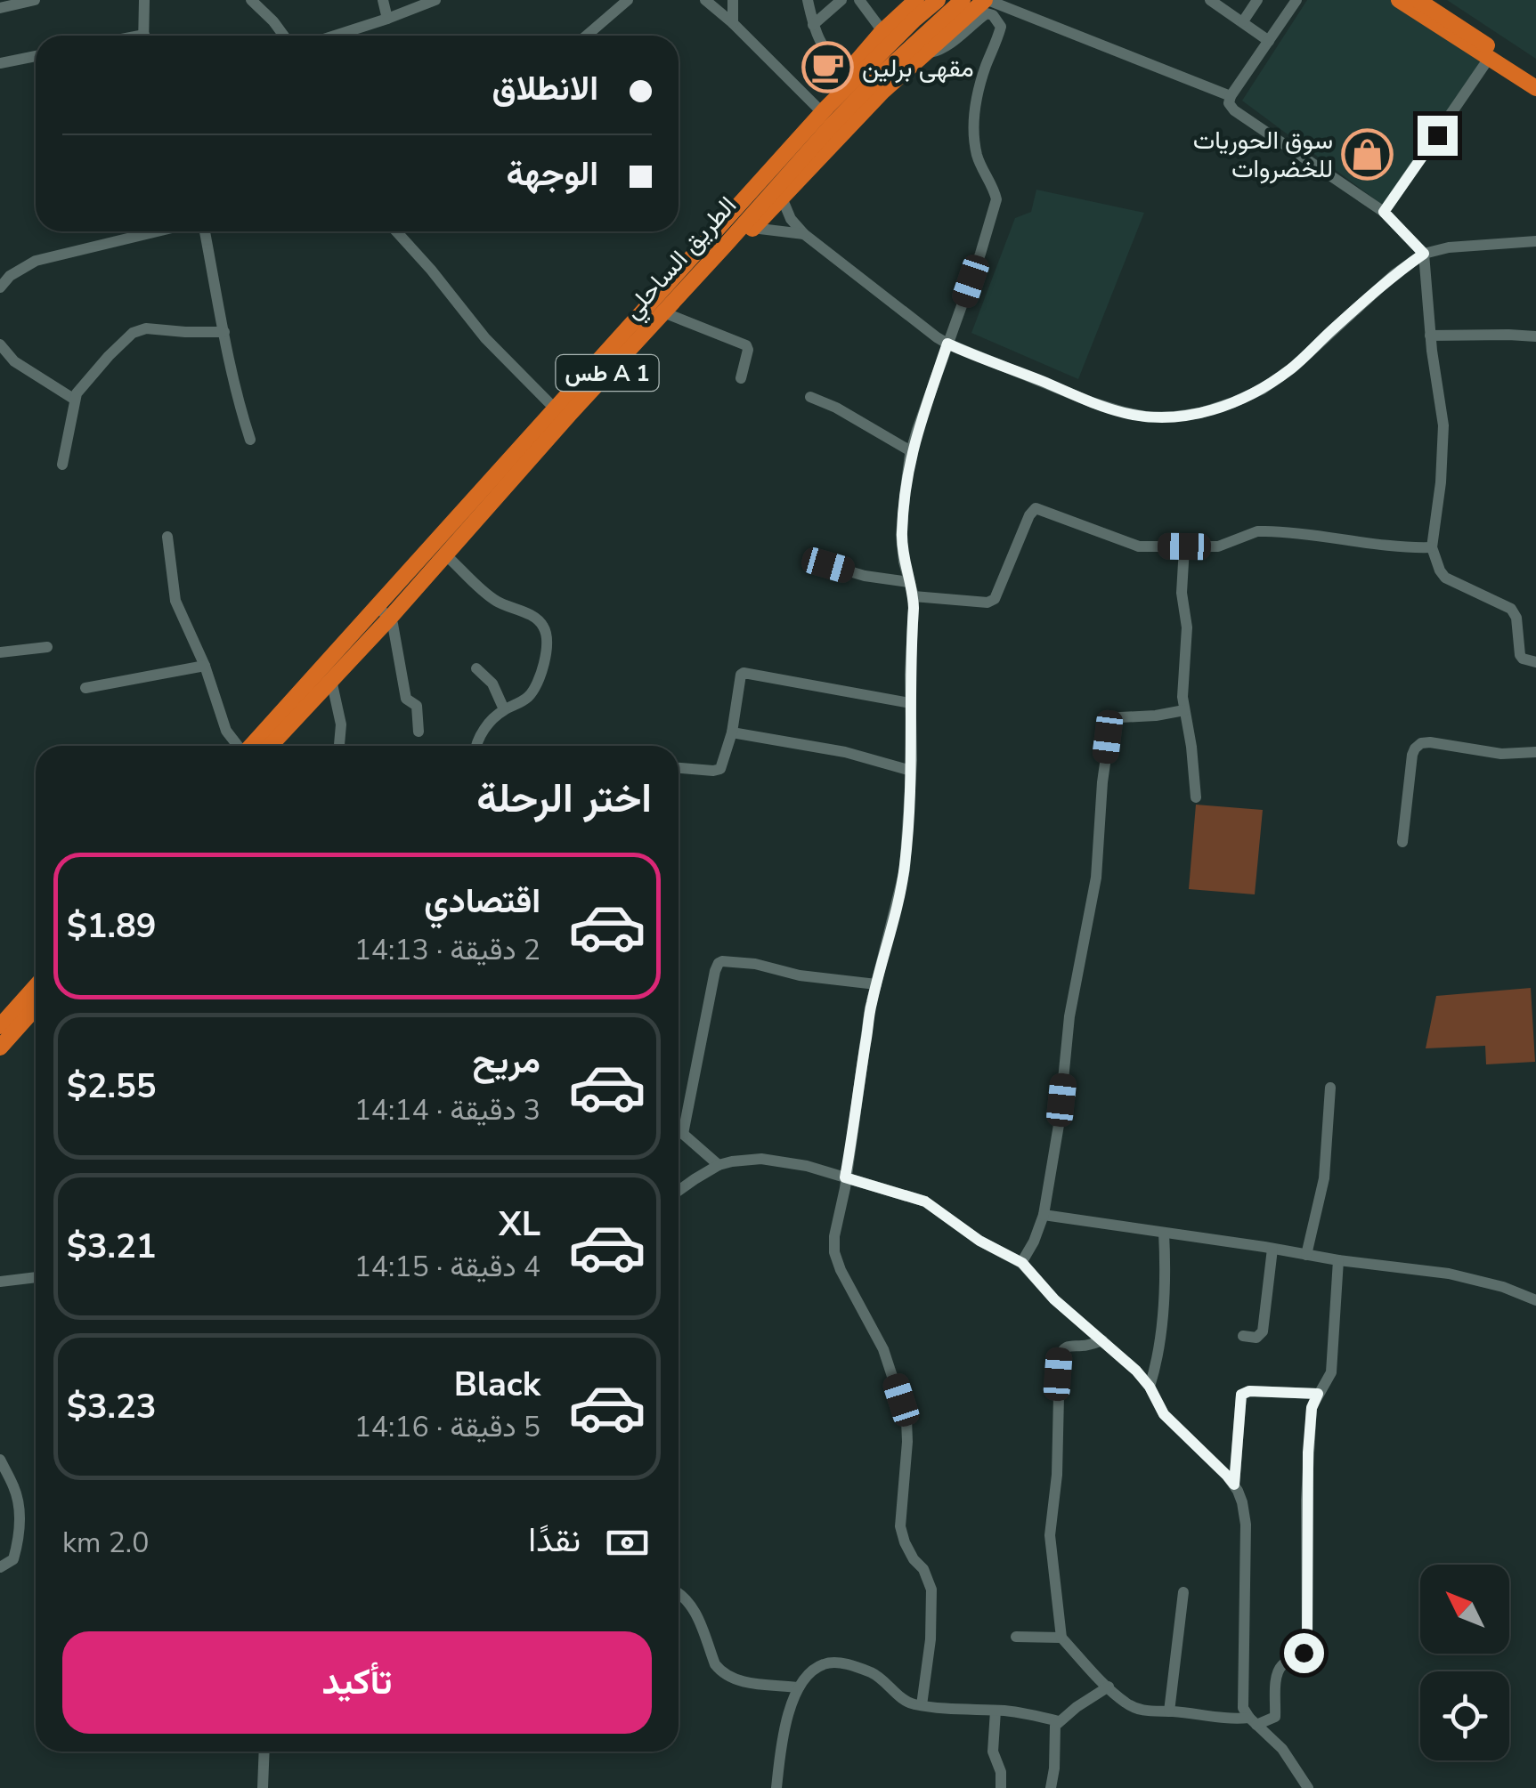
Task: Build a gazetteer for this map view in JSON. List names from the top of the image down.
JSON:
{
  "streets": {
    "highway": ["الطريق الساحلي", "طس A 1"]
  },
  "places": {
    "cafe": ["مقهى برلين"],
    "shop": ["سوق الحوريات للخضروات"]
  },
  "north": "top left",
  "page": {
    "banner": ["الانطلاق", "الوجهة"],
    "heading": "اختر الرحلة",
    "list": [
      {
        "name": "اقتصادي",
        "note": "2 دقيقة · 14:13",
        "value": "$1.89"
      },
      {
        "name": "مريح",
        "note": "3 دقيقة · 14:14",
        "value": "$2.55"
      },
      {
        "name": "XL",
        "note": "4 دقيقة · 14:15",
        "value": "$3.21"
      },
      {
        "name": "Black",
        "note": "5 دقيقة · 14:16",
        "value": "$3.23"
      }
    ],
    "pay": ["نقدًا", "2.0 km"],
    "buttons": "تأكيد"
  }
}
